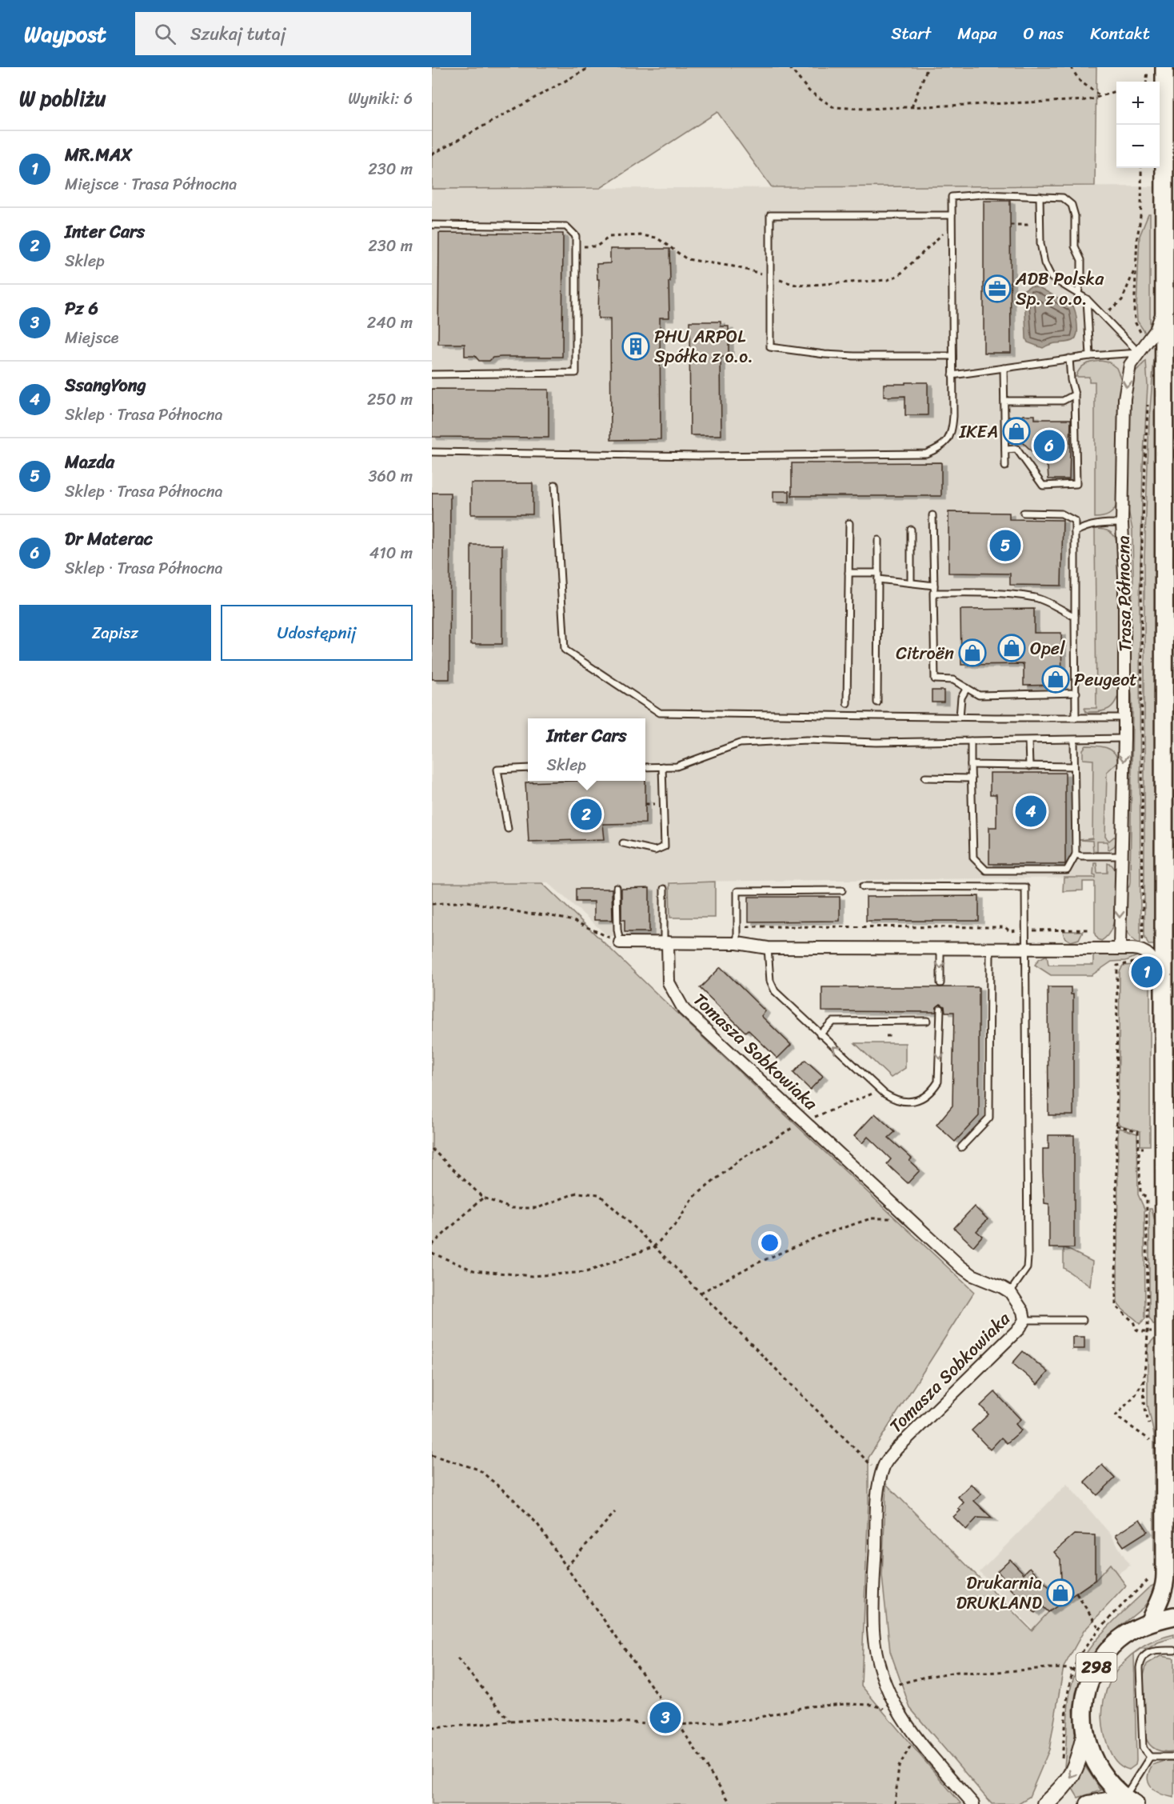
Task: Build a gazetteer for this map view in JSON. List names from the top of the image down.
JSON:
{
  "streets": {
    "main road": ["Trasa Północna", "298"],
    "street": ["Tomasza Sobkowiaka"]
  },
  "crossings": [
    ["Trasa Północna", "298"]
  ],
  "places": {
    "office": ["ADB Polska Sp. z o.o."],
    "building": ["PHU ARPOL Spółka z o.o."],
    "shop": [
      "IKEA",
      "Opel",
      "Citroën",
      "Peugeot",
      "Drukarnia DRUKLAND"
    ]
  },
  "page": {
    "header": "Waypost",
    "search": "Szukaj tutaj",
    "nav": [
      "Start",
      "Mapa",
      "O nas",
      "Kontakt"
    ],
    "heading": ["W pobliżu", "Wyniki: 6"],
    "map_buttons": ["+", "−"],
    "list": [
      {
        "mark": "1",
        "name": "MR.MAX",
        "note": "Miejsce · Trasa Północna",
        "value": "230 m"
      },
      {
        "mark": "2",
        "name": "Inter Cars",
        "note": "Sklep",
        "value": "230 m"
      },
      {
        "mark": "3",
        "name": "Pz 6",
        "note": "Miejsce",
        "value": "240 m"
      },
      {
        "mark": "4",
        "name": "SsangYong",
        "note": "Sklep · Trasa Północna",
        "value": "250 m"
      },
      {
        "mark": "5",
        "name": "Mazda",
        "note": "Sklep · Trasa Północna",
        "value": "360 m"
      },
      {
        "mark": "6",
        "name": "Dr Materac",
        "note": "Sklep · Trasa Północna",
        "value": "410 m"
      }
    ],
    "pins": [
      "6",
      "5",
      "4",
      "2",
      "1",
      "3"
    ],
    "buttons": ["Zapisz", "Udostępnij"],
    "popup": ["Inter Cars", "Sklep"]
  }
}
